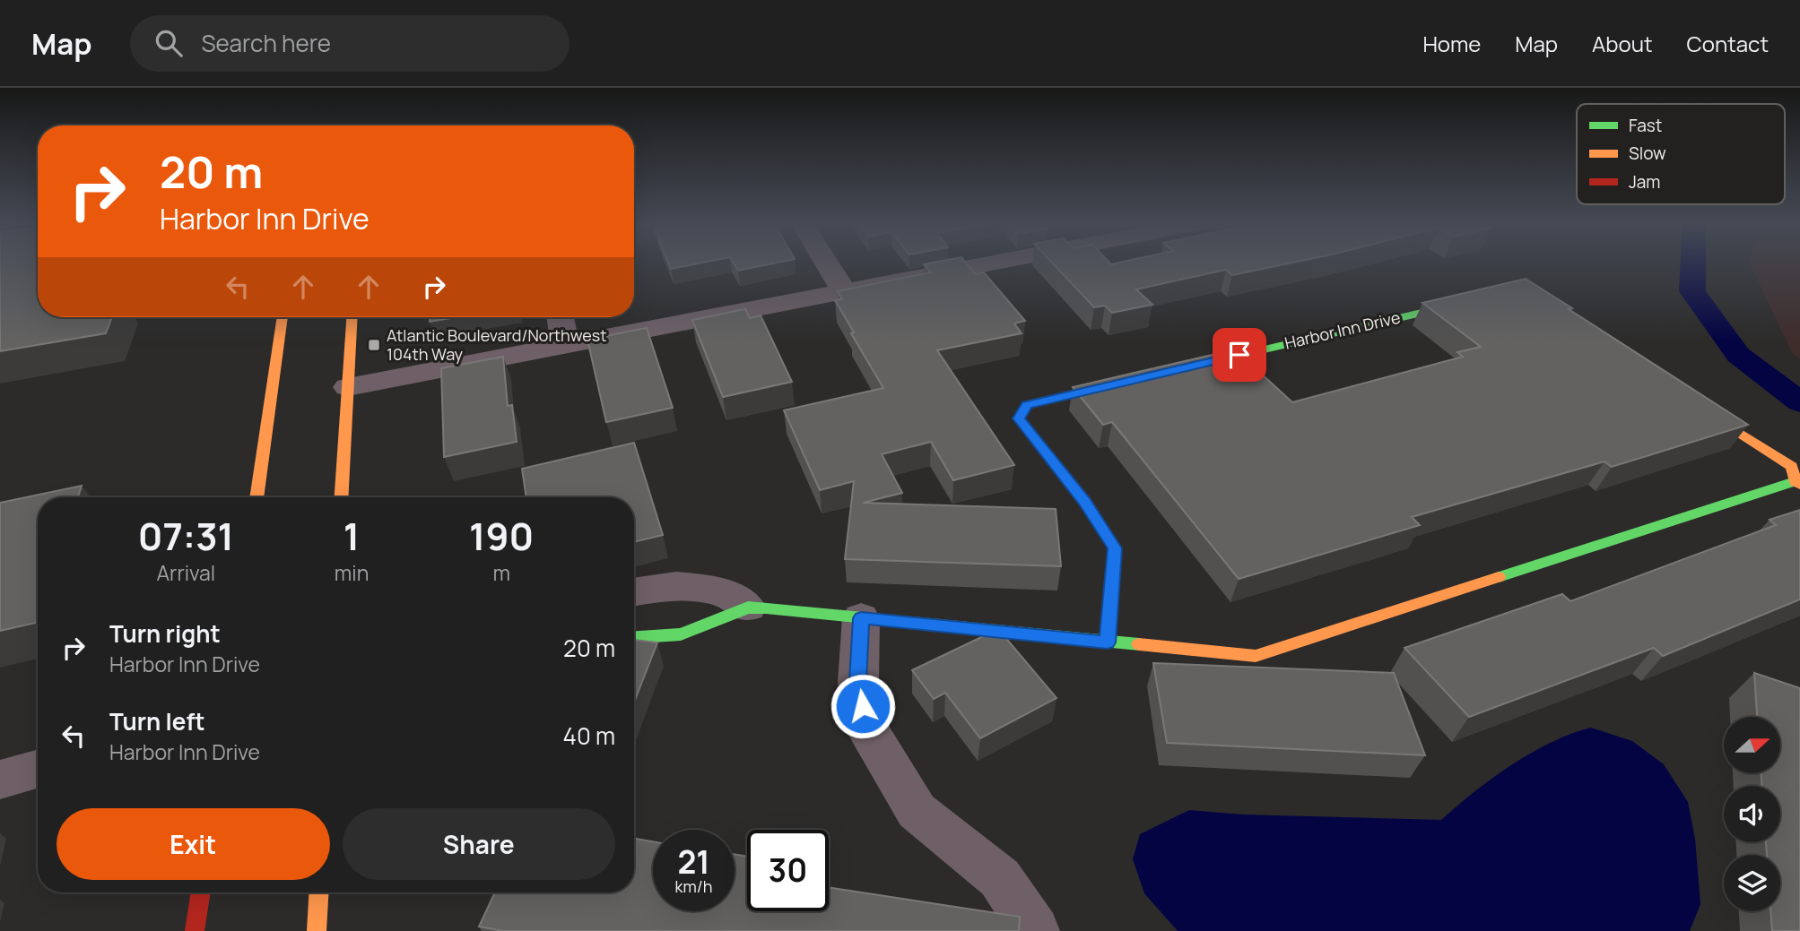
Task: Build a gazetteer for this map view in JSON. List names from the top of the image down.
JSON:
{
  "streets": {
    "street": ["Harbor Inn Drive"]
  },
  "places": {
    "transit": ["Atlantic Boulevard/Northwest 104th Way"]
  },
  "legend": ["Fast", "Slow", "Jam"],
  "north": "right",
  "page": {
    "header": "Map",
    "search": "Search here",
    "nav": [
      "Home",
      "Map",
      "About",
      "Contact"
    ],
    "turn": ["20 m", "Harbor Inn Drive"],
    "eta": [
      "07:31",
      "Arrival",
      "1",
      "min",
      "190",
      "m"
    ],
    "list": [
      {
        "name": "Turn right",
        "note": "Harbor Inn Drive",
        "value": "20 m"
      },
      {
        "name": "Turn left",
        "note": "Harbor Inn Drive",
        "value": "40 m"
      }
    ],
    "buttons": ["Exit", "Share"],
    "speed": "21 km/h",
    "limit": "30"
  }
}
